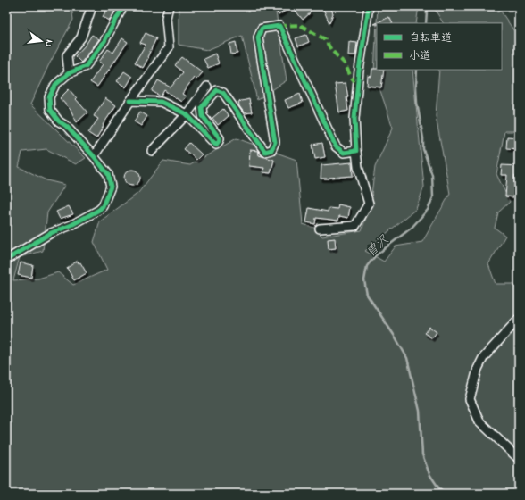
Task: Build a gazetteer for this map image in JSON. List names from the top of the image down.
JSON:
{
  "water": ["曽沢"],
  "legend": ["自転車道", "小道"],
  "north": "right"
}
